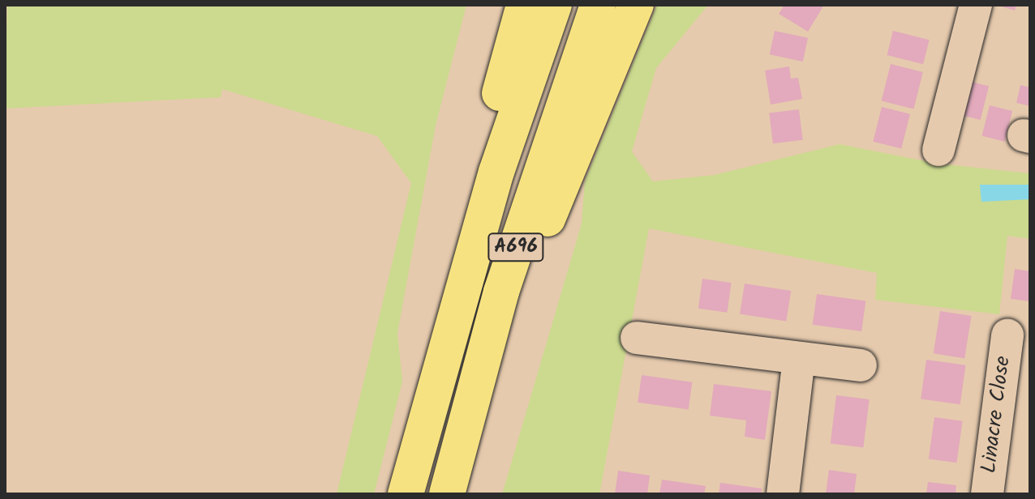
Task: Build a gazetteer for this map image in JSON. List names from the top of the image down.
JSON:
{
  "streets": {
    "highway": ["A696"],
    "street": ["Linacre Close"]
  }
}
